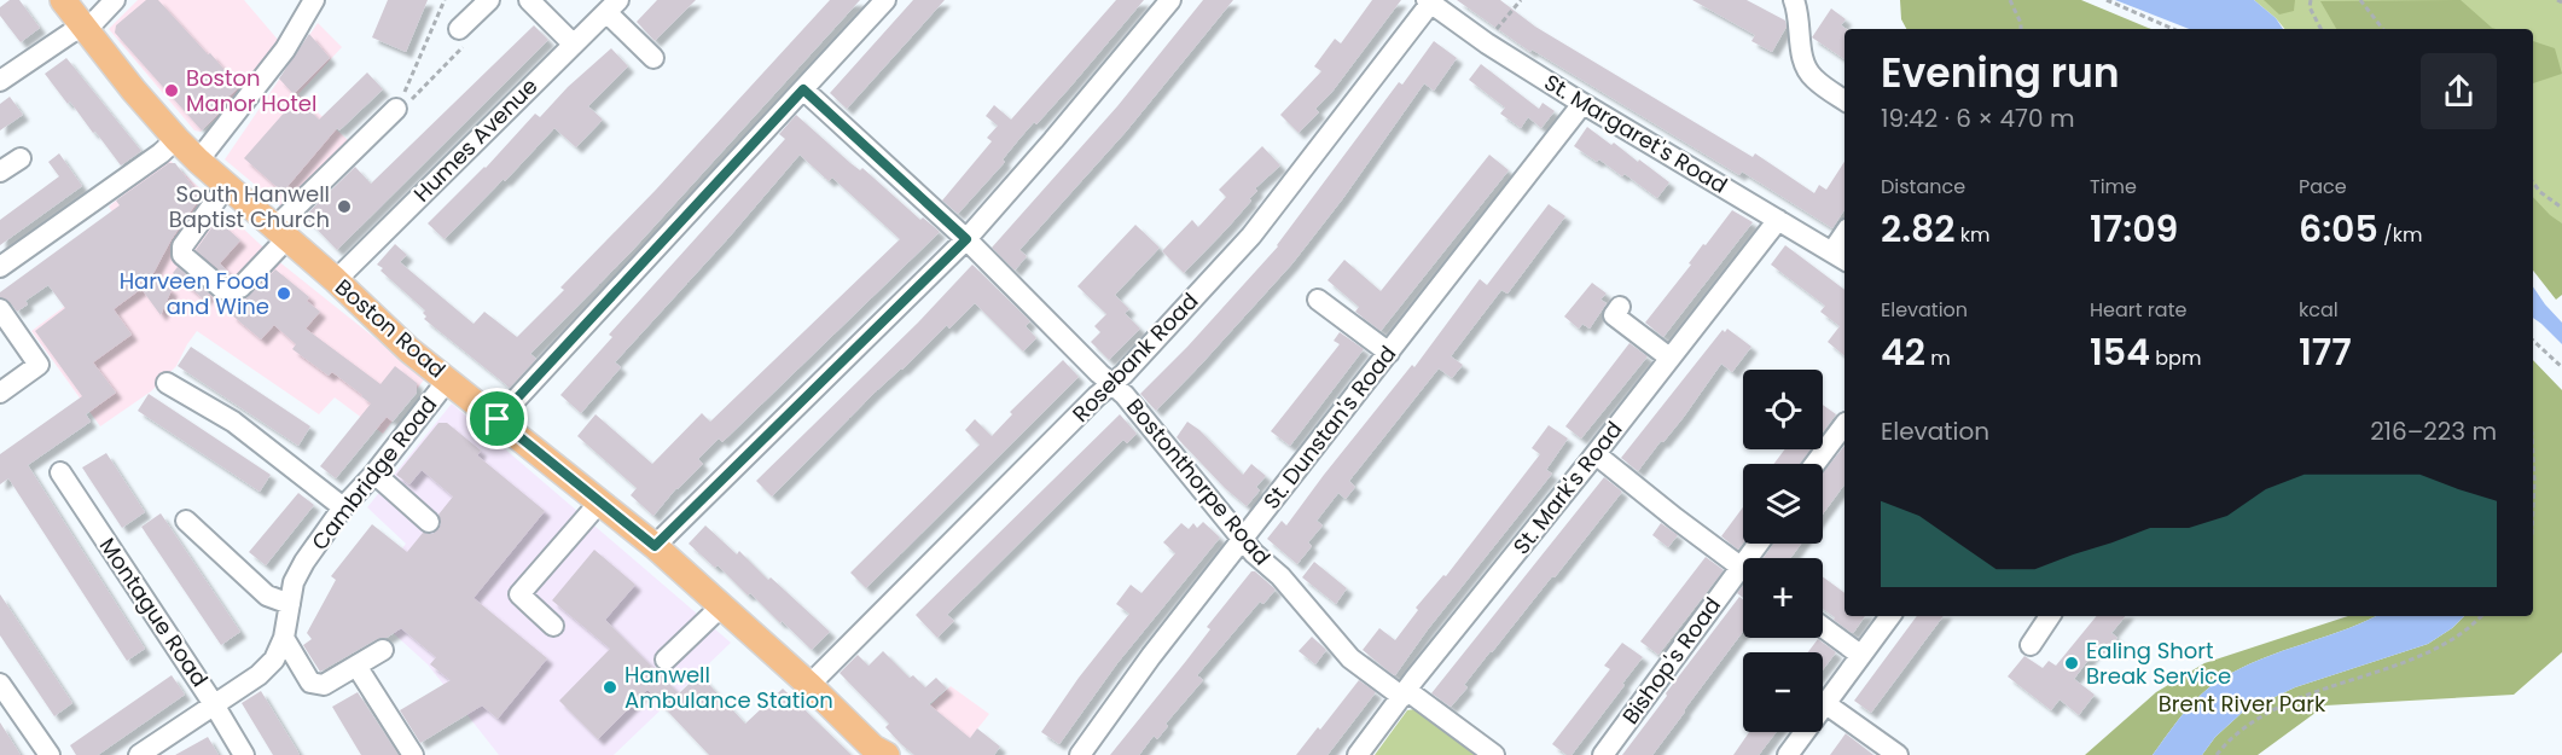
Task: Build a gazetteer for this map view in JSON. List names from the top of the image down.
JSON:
{
  "streets": {
    "main road": ["Boston Road"],
    "street": [
      "St. Margaret's Road",
      "Humes Avenue",
      "Rosebank Road",
      "St. Dunstan's Road",
      "Cambridge Road",
      "Bostonthorpe Road",
      "St. Mark's Road",
      "Montague Road",
      "Bishop's Road"
    ]
  },
  "crossings": [
    ["St. Margaret's Road", "Rosebank Road"],
    ["St. Margaret's Road", "St. Dunstan's Road"],
    ["St. Margaret's Road", "St. Mark's Road"],
    ["Humes Avenue", "Boston Road"],
    ["Boston Road", "Rosebank Road"],
    ["Boston Road", "Cambridge Road"],
    ["Rosebank Road", "Bostonthorpe Road"],
    ["St. Dunstan's Road", "Bostonthorpe Road"],
    ["Cambridge Road", "Montague Road"],
    ["Bostonthorpe Road", "St. Mark's Road"]
  ],
  "parks": ["Brent River Park"],
  "places": [
    "Boston Manor Hotel",
    "South Hanwell Baptist Church",
    "Harveen Food and Wine",
    "Ealing Short Break Service",
    "Hanwell Ambulance Station"
  ],
  "page": {
    "heading": ["Evening run", "19:42 · 6 × 470 m"],
    "stats": [
      ["Distance", "2.82 km"],
      ["Time", "17:09"],
      ["Pace", "6:05 /km"],
      ["Elevation", "42 m"],
      ["Heart rate", "154 bpm"],
      ["kcal", "177"]
    ],
    "map_buttons": ["+", "−"],
    "chart": ["Elevation", "216–223 m"]
  }
}
